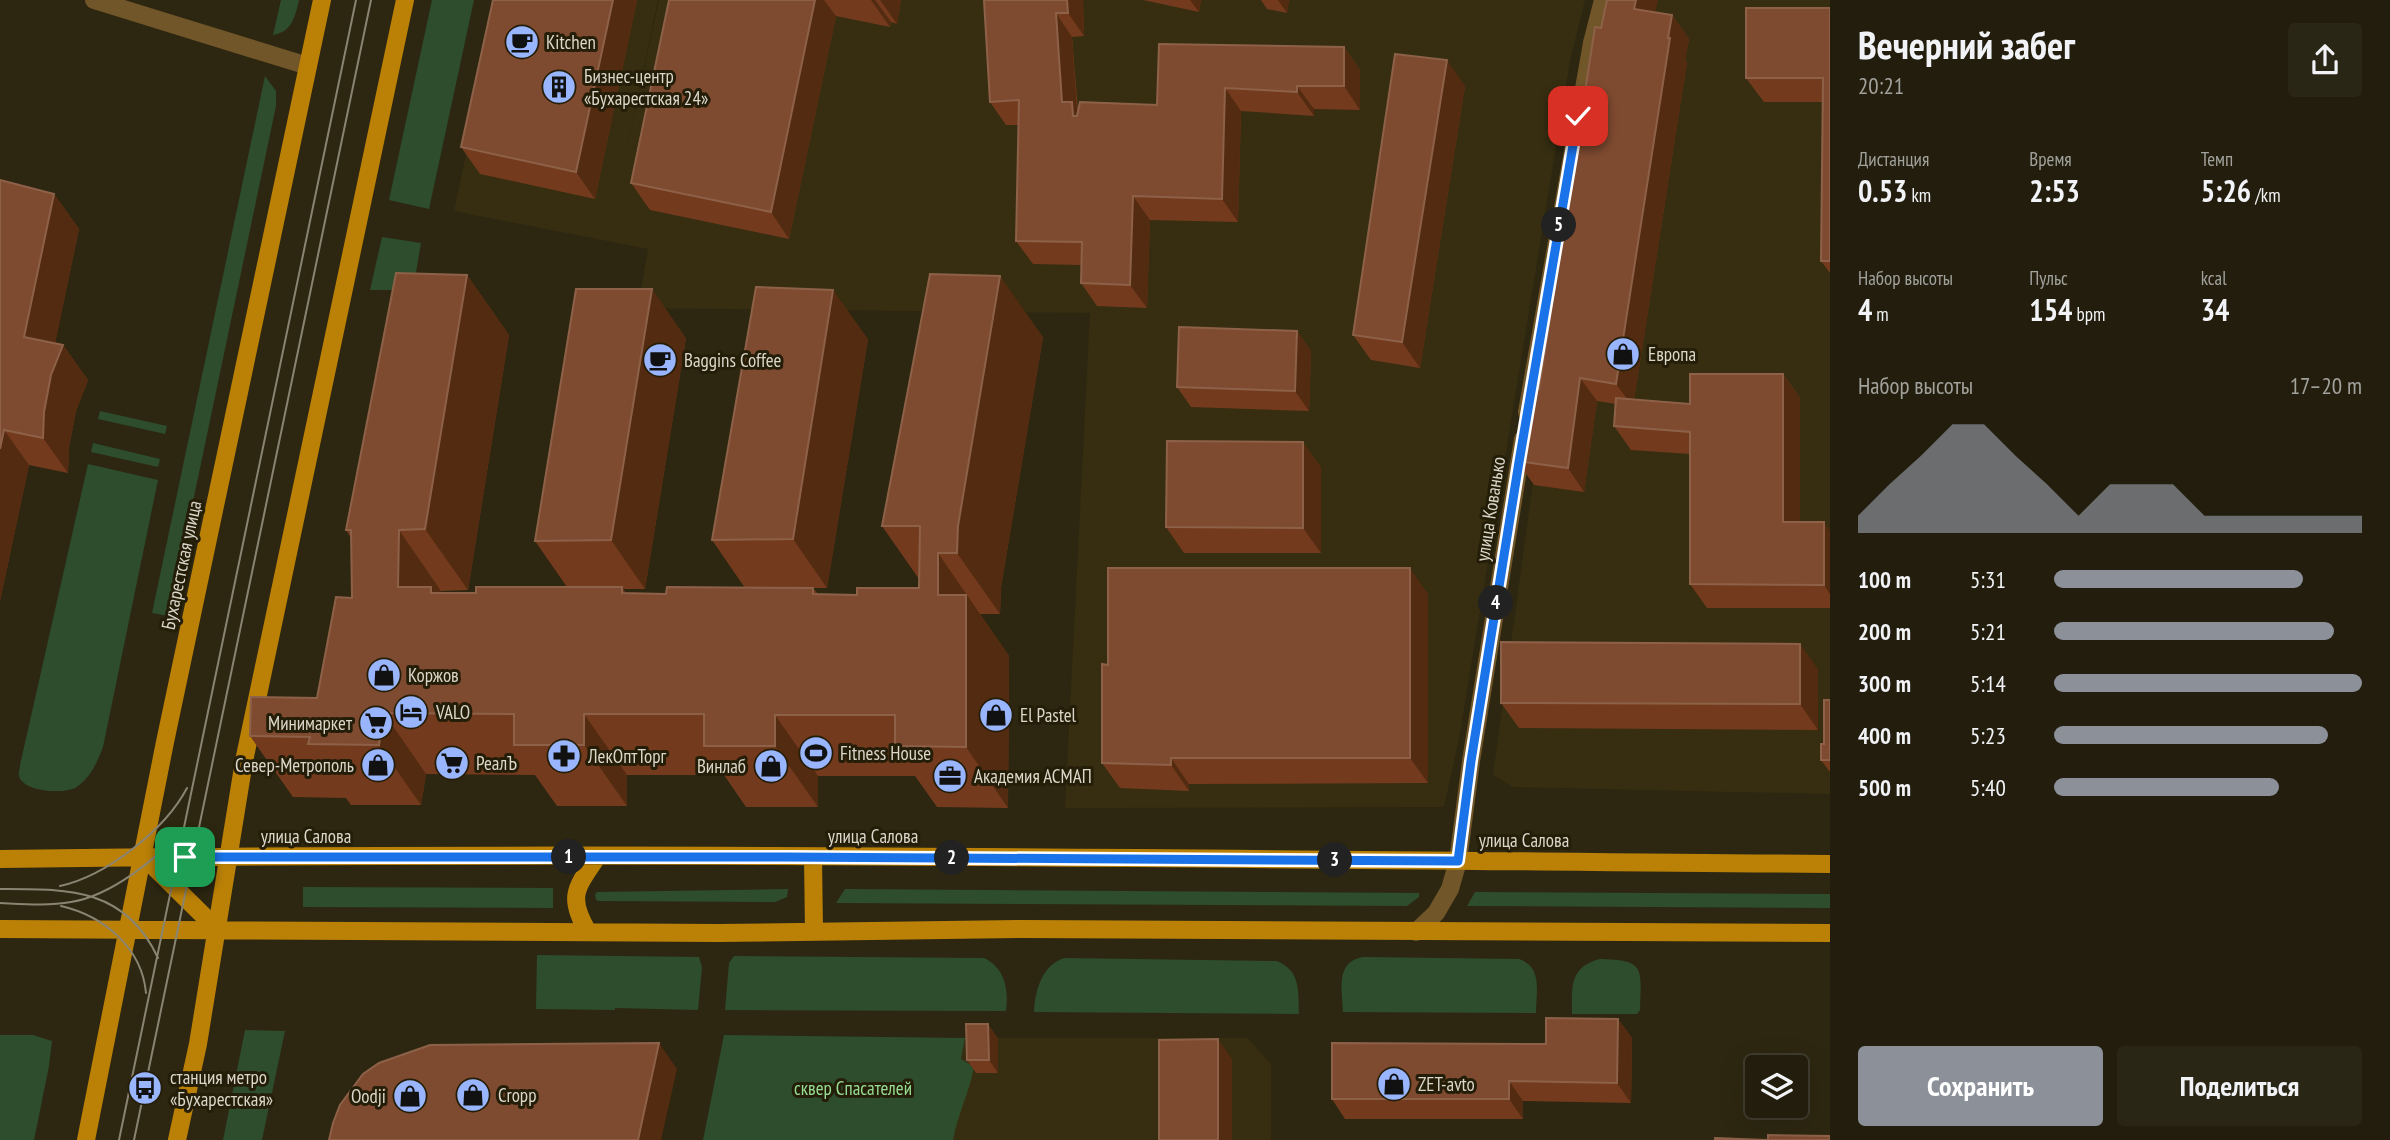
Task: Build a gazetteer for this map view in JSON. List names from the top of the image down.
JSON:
{
  "streets": {
    "main road": ["Бухарестская улица", "улица Салова"],
    "street": ["улица Кованько"]
  },
  "crossings": [
    ["улица Кованько", "улица Салова"],
    ["Бухарестская улица", "улица Салова"]
  ],
  "parks": ["cквер Спасателей"],
  "places": {
    "cafe": ["Kitchen", "Baggins Coffee"],
    "building": ["Бизнес-центр «Бухарестская 24»"],
    "shop": [
      "Европа",
      "Коржов",
      "El Pastel",
      "Север-Метрополь",
      "Винлаб",
      "ZET-avto",
      "Cropp",
      "Oodji"
    ],
    "hotel": ["VALO"],
    "supermarket": ["Минимаркет", "РеалЪ"],
    "sports": ["Fitness House"],
    "pharmacy": ["ЛекОптТорг"],
    "office": ["Академия АСМАП"],
    "bus stop": ["станция метро «Бухарестская»"]
  },
  "page": {
    "heading": ["Вечерний забег", "20:21"],
    "stats": [
      ["Дистанция", "0.53 km"],
      ["Время", "2:53"],
      ["Темп", "5:26 /km"],
      ["Набор высоты", "4 m"],
      ["Пульс", "154 bpm"],
      ["kcal", "34"]
    ],
    "pins": [
      "5",
      "4",
      "1",
      "2",
      "3"
    ],
    "chart": ["Набор высоты", "17–20 m"],
    "list": [
      {
        "name": "100 m",
        "note": "5:31"
      },
      {
        "name": "200 m",
        "note": "5:21"
      },
      {
        "name": "300 m",
        "note": "5:14"
      },
      {
        "name": "400 m",
        "note": "5:23"
      },
      {
        "name": "500 m",
        "note": "5:40"
      }
    ],
    "buttons": ["Сохранить", "Поделиться"]
  }
}
